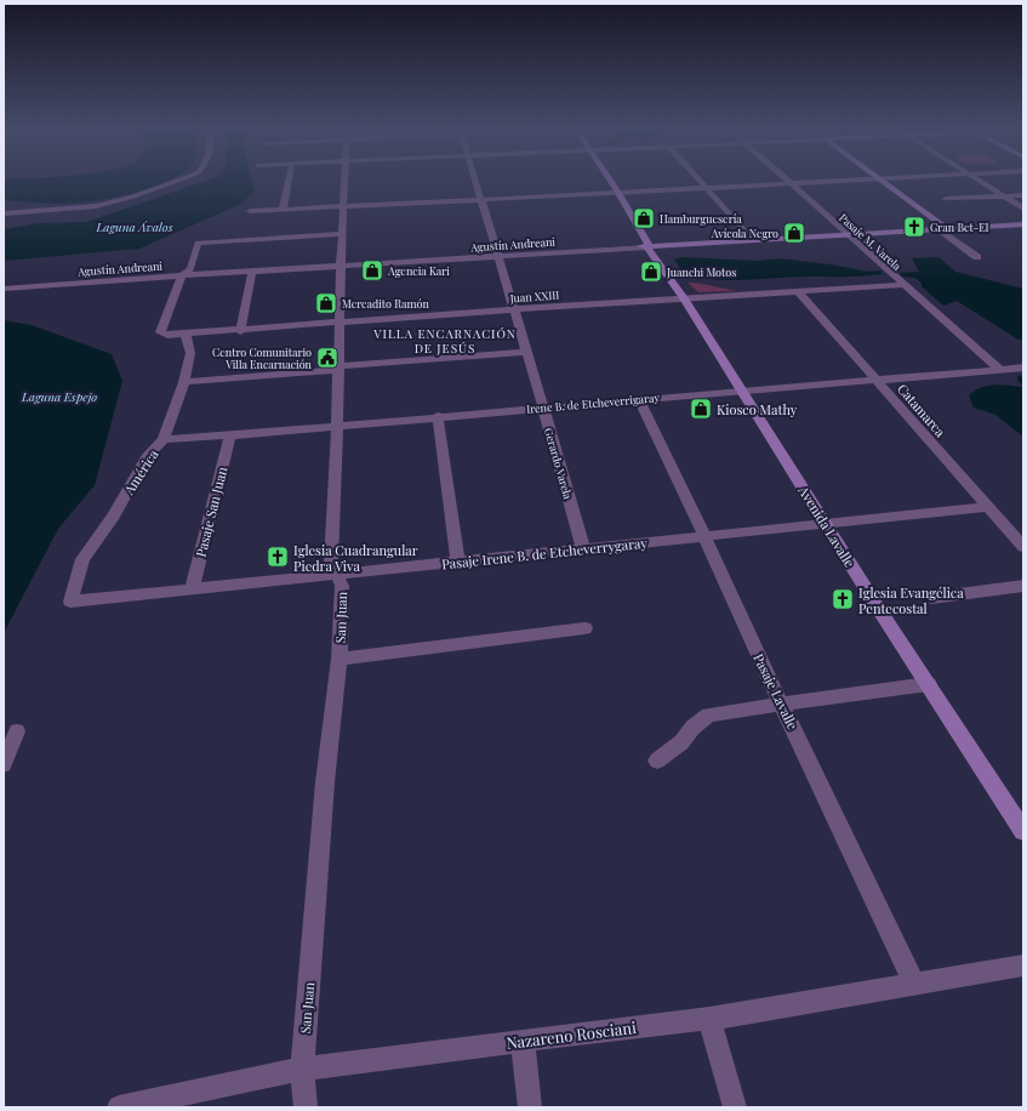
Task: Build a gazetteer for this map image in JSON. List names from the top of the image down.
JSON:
{
  "streets": {
    "street": [
      "Pasaje M. Varela",
      "Agustín Andreani",
      "Juan XXIII",
      "Irene B. de Etcheverrigaray",
      "Catamarca",
      "Gerardo Varela",
      "América",
      "Pasaje San Juan",
      "Avenida Lavalle",
      "Pasaje Irene B. de Etcheverrygaray",
      "San Juan",
      "Pasaje Lavalle",
      "Nazareno Rosciani"
    ]
  },
  "crossings": [
    ["Pasaje M. Varela", "Agustín Andreani"],
    ["Pasaje M. Varela", "Juan XXIII"],
    ["Pasaje M. Varela", "Irene B. de Etcheverrigaray"],
    ["Agustín Andreani", "Juan XXIII"],
    ["Agustín Andreani", "Gerardo Varela"],
    ["Agustín Andreani", "Avenida Lavalle"],
    ["Agustín Andreani", "San Juan"],
    ["Juan XXIII", "Catamarca"],
    ["Juan XXIII", "Gerardo Varela"],
    ["Juan XXIII", "América"],
    ["Juan XXIII", "Avenida Lavalle"],
    ["Juan XXIII", "San Juan"],
    ["Irene B. de Etcheverrigaray", "Catamarca"],
    ["Irene B. de Etcheverrigaray", "Gerardo Varela"],
    ["Irene B. de Etcheverrigaray", "América"],
    ["Irene B. de Etcheverrigaray", "Pasaje San Juan"],
    ["Irene B. de Etcheverrigaray", "Avenida Lavalle"],
    ["Irene B. de Etcheverrigaray", "San Juan"],
    ["Irene B. de Etcheverrigaray", "Pasaje Lavalle"],
    ["Catamarca", "Pasaje Irene B. de Etcheverrygaray"],
    ["Gerardo Varela", "Pasaje Irene B. de Etcheverrygaray"],
    ["América", "Pasaje Irene B. de Etcheverrygaray"],
    ["Pasaje San Juan", "Pasaje Irene B. de Etcheverrygaray"],
    ["Avenida Lavalle", "Pasaje Irene B. de Etcheverrygaray"],
    ["Pasaje Irene B. de Etcheverrygaray", "San Juan"],
    ["Pasaje Irene B. de Etcheverrygaray", "Pasaje Lavalle"],
    ["San Juan", "Nazareno Rosciani"],
    ["Pasaje Lavalle", "Nazareno Rosciani"]
  ],
  "districts": ["VILLA ENCARNACIÓN DE JESÚS"],
  "water": ["Laguna Ávalos", "Laguna Espejo"],
  "places": {
    "shop": [
      "Hamburguesería",
      "Avícola Negro",
      "Agencia Kari",
      "Juanchi Motos",
      "Mercadito Ramón",
      "Kiosco Mathy"
    ],
    "church": ["Gran Bet-El", "Iglesia Cuadrangular Piedra Viva", "Iglesia Evangélica Pentecostal"],
    "public building": ["Centro Comunitario Villa Encarnación"]
  }
}
